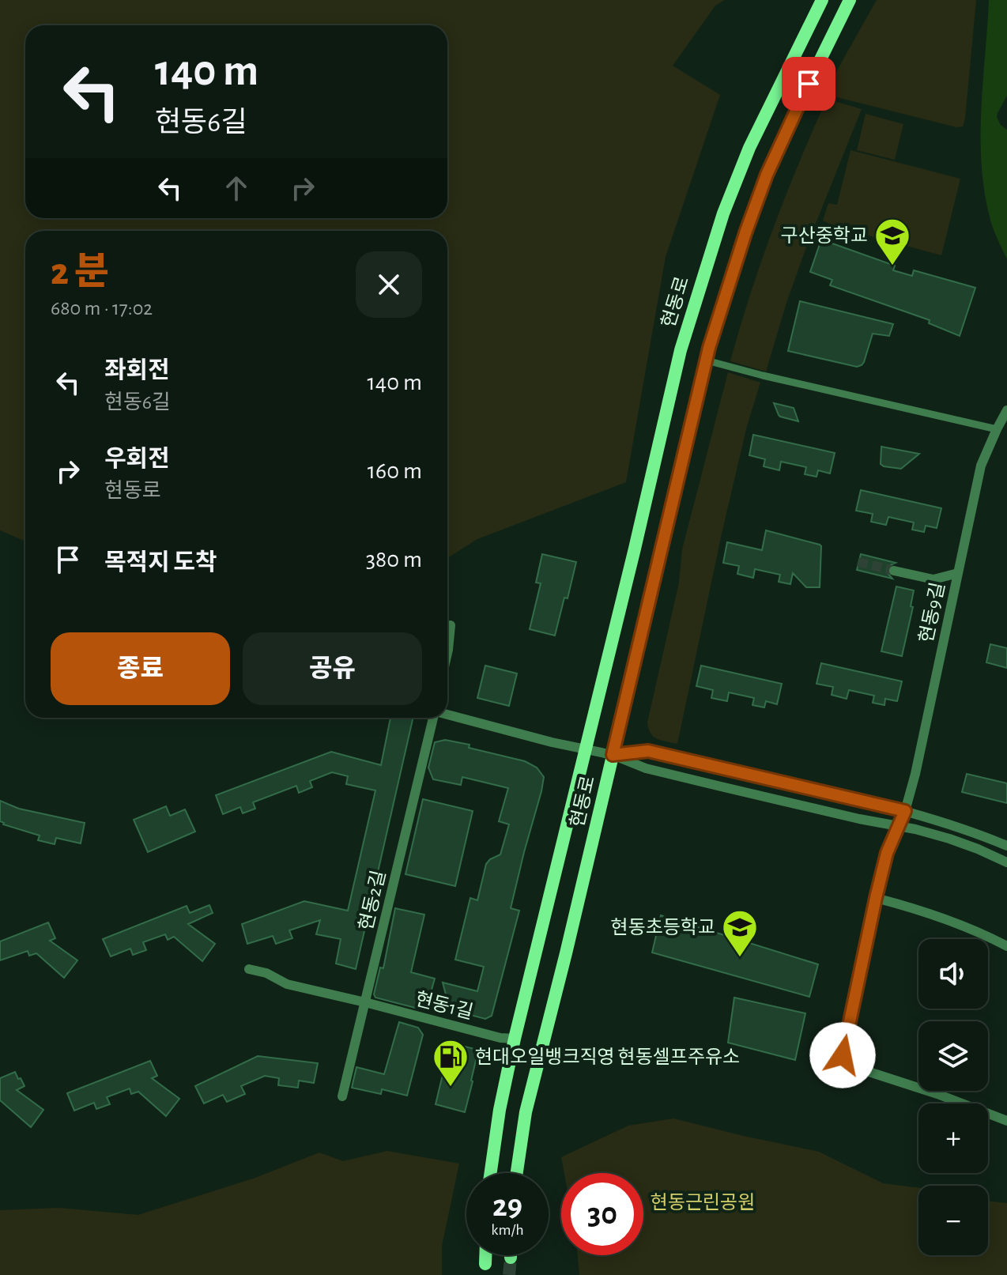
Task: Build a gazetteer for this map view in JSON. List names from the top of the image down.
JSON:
{
  "streets": {
    "main road": ["현동로"],
    "street": ["현동9길", "현동2길", "현동1길"]
  },
  "crossings": [
    ["현동로", "현동2길"],
    ["현동로", "현동1길"],
    ["현동2길", "현동1길"]
  ],
  "parks": ["현동근린공원"],
  "places": {
    "school or university": ["구산중학교", "현동초등학교"],
    "fuel station": ["현대오일뱅크직영 현동셀프주유소"]
  },
  "page": {
    "turn": ["140 m", "현동6길"],
    "heading": ["2 분", "680 m · 17:02"],
    "list": [
      {
        "name": "좌회전",
        "note": "현동6길",
        "value": "140 m"
      },
      {
        "name": "우회전",
        "note": "현동로",
        "value": "160 m"
      },
      {
        "name": "목적지 도착",
        "value": "380 m"
      }
    ],
    "buttons": ["종료", "공유"],
    "map_buttons": ["+", "−"],
    "speed": "29 km/h",
    "limit": "30"
  }
}
